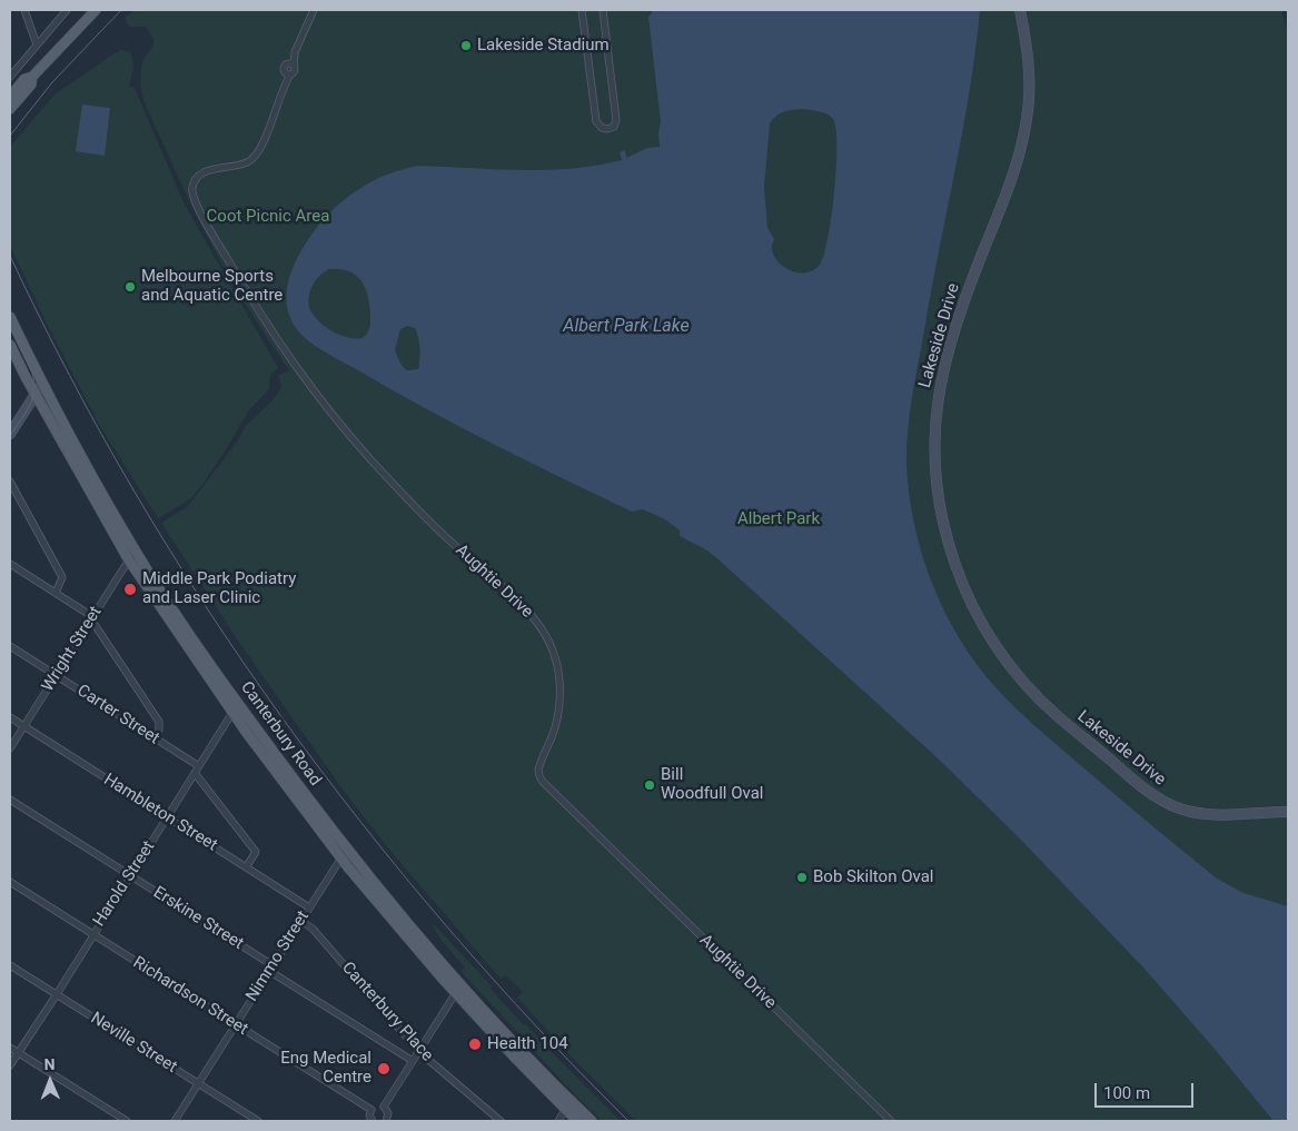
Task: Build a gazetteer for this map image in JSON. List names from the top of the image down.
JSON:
{
  "streets": {
    "main road": ["Canterbury Road"],
    "street": [
      "Lakeside Drive",
      "Aughtie Drive",
      "Wright Street",
      "Carter Street",
      "Hambleton Street",
      "Harold Street",
      "Erskine Street",
      "Nimmo Street",
      "Richardson Street",
      "Canterbury Place",
      "Neville Street"
    ]
  },
  "crossings": [
    ["Wright Street", "Carter Street"],
    ["Wright Street", "Canterbury Road"],
    ["Wright Street", "Hambleton Street"],
    ["Carter Street", "Harold Street"],
    ["Canterbury Road", "Harold Street"],
    ["Canterbury Road", "Nimmo Street"],
    ["Hambleton Street", "Harold Street"],
    ["Hambleton Street", "Nimmo Street"],
    ["Harold Street", "Erskine Street"],
    ["Harold Street", "Richardson Street"],
    ["Harold Street", "Neville Street"],
    ["Erskine Street", "Nimmo Street"],
    ["Nimmo Street", "Richardson Street"],
    ["Nimmo Street", "Canterbury Place"],
    ["Nimmo Street", "Neville Street"]
  ],
  "water": ["Albert Park Lake"],
  "parks": ["Coot Picnic Area", "Albert Park"],
  "places": [
    "Lakeside Stadium",
    "Melbourne Sports and Aquatic Centre",
    "Middle Park Podiatry and Laser Clinic",
    "Bill Woodfull Oval",
    "Bob Skilton Oval",
    "Health 104",
    "Eng Medical Centre"
  ],
  "scale_bar": "100 m",
  "north": "top"
}
